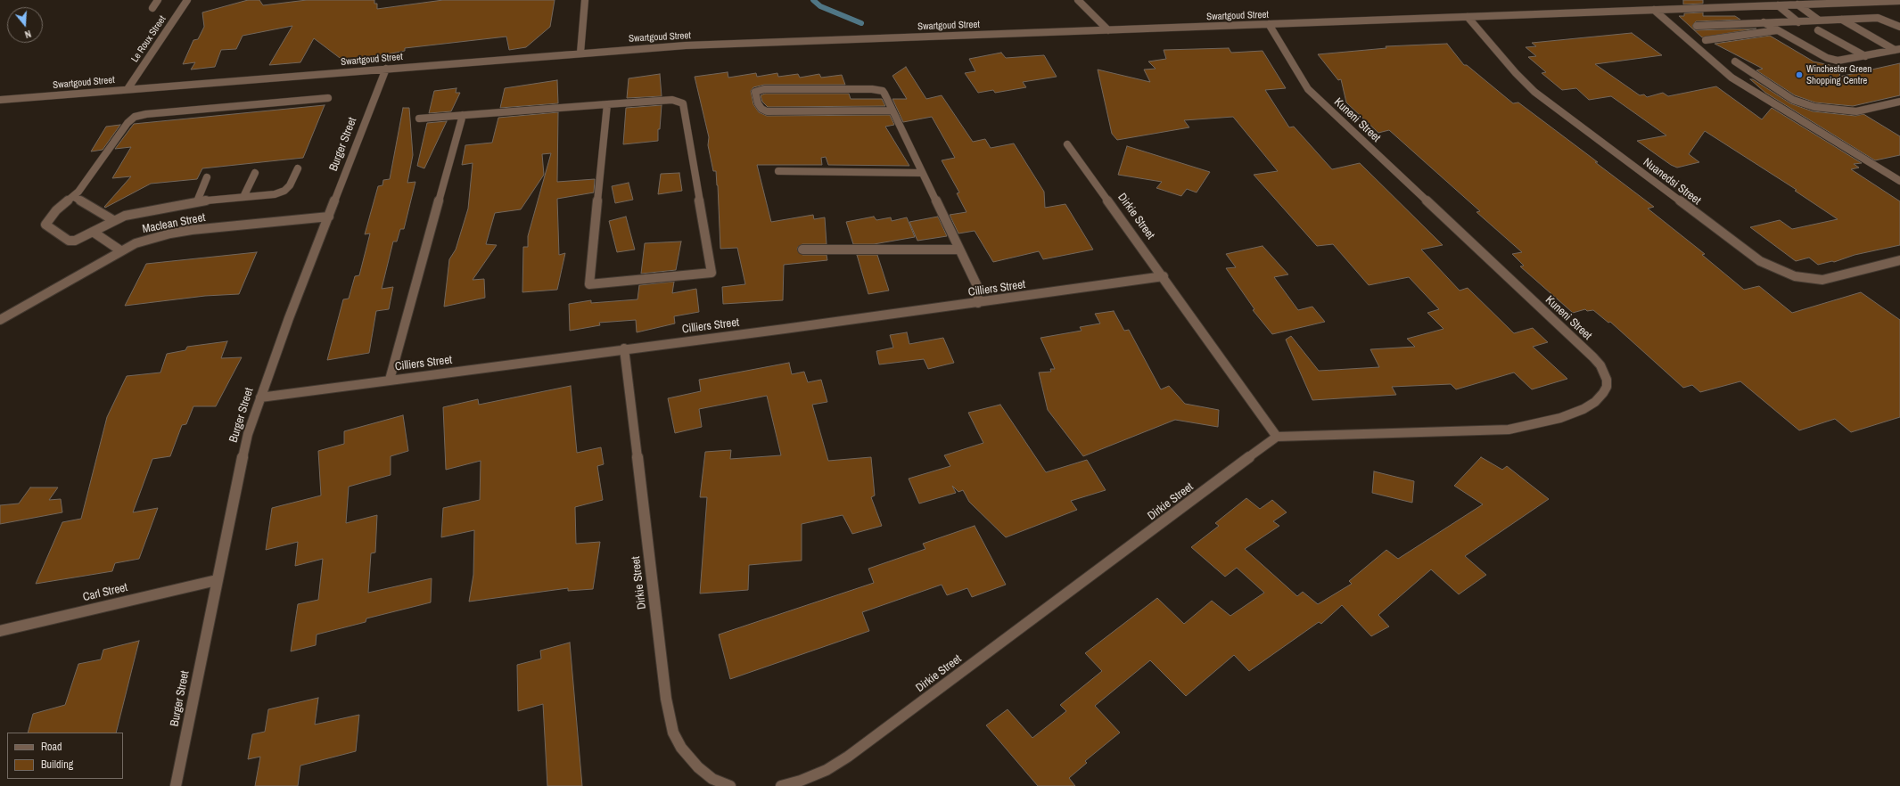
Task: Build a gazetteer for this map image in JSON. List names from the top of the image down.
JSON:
{
  "streets": {
    "street": [
      "Swartgoud Street",
      "Le Roux Street",
      "Kuneni Street",
      "Burger Street",
      "Nuanedsi Street",
      "Dirkie Street",
      "Maclean Street",
      "Cilliers Street",
      "Carl Street"
    ]
  },
  "crossings": [
    ["Swartgoud Street", "Le Roux Street"],
    ["Swartgoud Street", "Kuneni Street"],
    ["Swartgoud Street", "Burger Street"],
    ["Swartgoud Street", "Nuanedsi Street"],
    ["Kuneni Street", "Dirkie Street"],
    ["Burger Street", "Maclean Street"],
    ["Burger Street", "Cilliers Street"],
    ["Burger Street", "Carl Street"],
    ["Dirkie Street", "Cilliers Street"]
  ],
  "places": ["Winchester Green Shopping Centre"],
  "legend": ["Road", "Building"],
  "north": "bottom"
}
